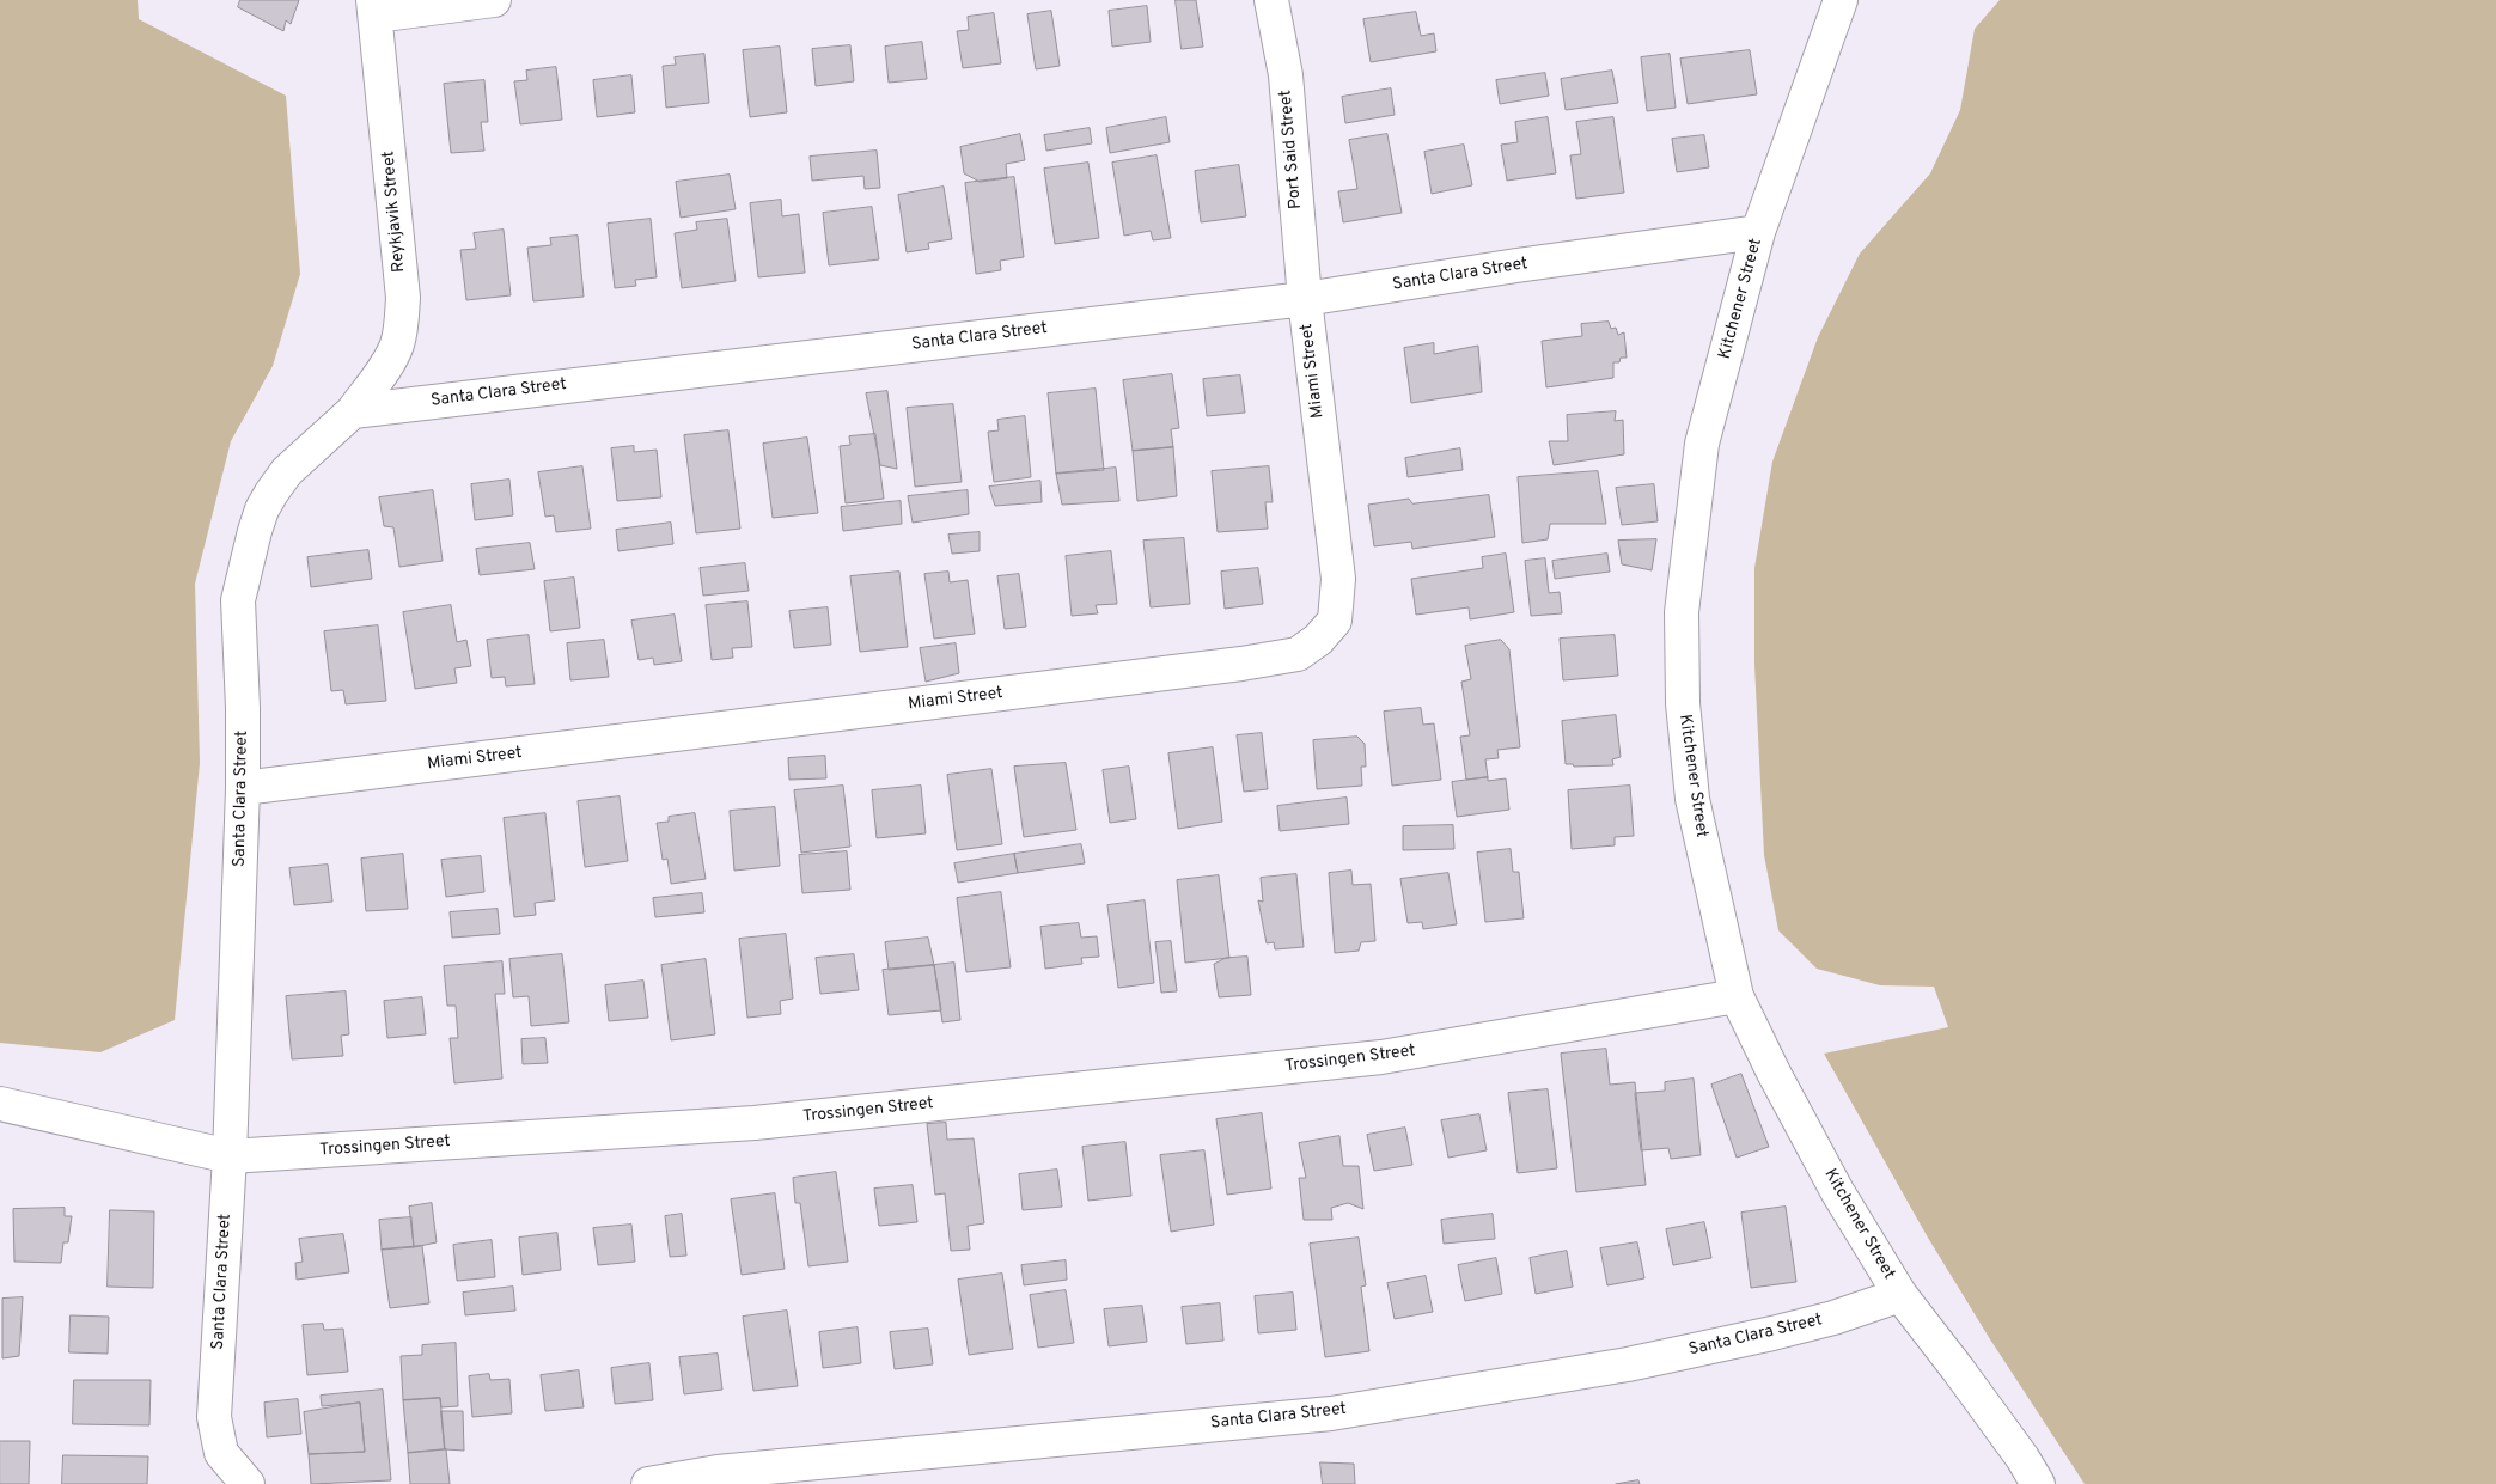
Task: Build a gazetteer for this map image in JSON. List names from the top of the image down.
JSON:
{
  "streets": {
    "street": [
      "Port Said Street",
      "Reykjavik Street",
      "Santa Clara Street",
      "Kitchener Street",
      "Miami Street",
      "Trossingen Street"
    ]
  },
  "crossings": [
    ["Port Said Street", "Santa Clara Street"],
    ["Port Said Street", "Miami Street"],
    ["Reykjavik Street", "Santa Clara Street"],
    ["Santa Clara Street", "Kitchener Street"],
    ["Santa Clara Street", "Miami Street"],
    ["Santa Clara Street", "Trossingen Street"],
    ["Kitchener Street", "Trossingen Street"]
  ]
}
